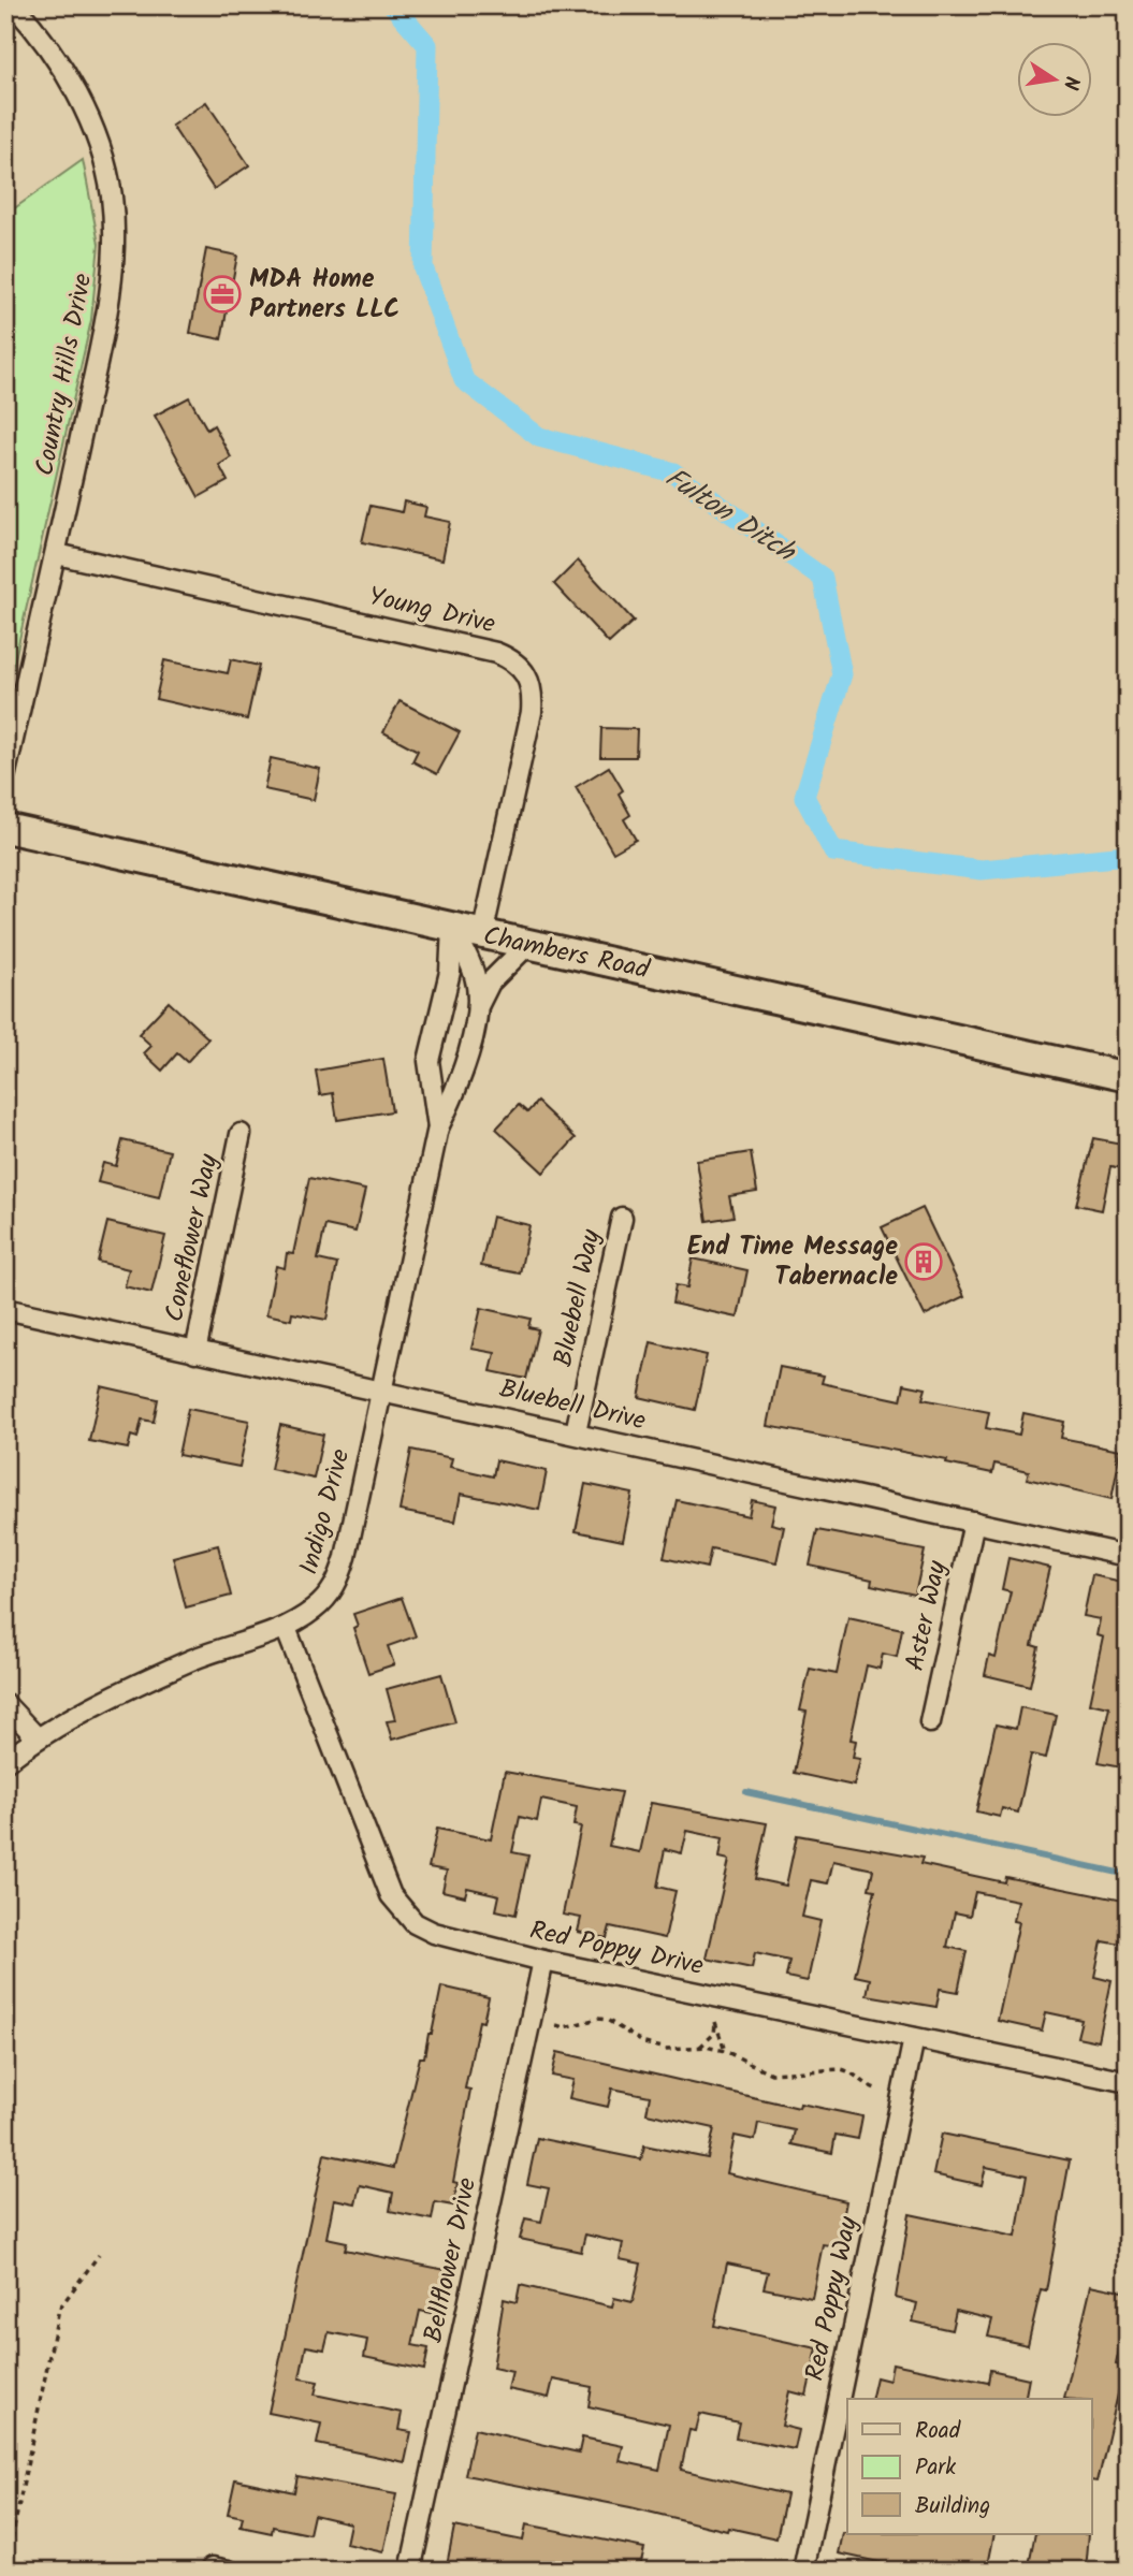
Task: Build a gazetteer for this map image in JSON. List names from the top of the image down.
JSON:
{
  "streets": {
    "street": [
      "Country Hills Drive",
      "Young Drive",
      "Chambers Road",
      "Coneflower Way",
      "Bluebell Way",
      "Bluebell Drive",
      "Indigo Drive",
      "Aster Way",
      "Red Poppy Drive",
      "Bellflower Drive",
      "Red Poppy Way"
    ]
  },
  "crossings": [
    ["Country Hills Drive", "Young Drive"],
    ["Young Drive", "Chambers Road"],
    ["Chambers Road", "Indigo Drive"],
    ["Coneflower Way", "Bluebell Drive"],
    ["Bluebell Way", "Bluebell Drive"],
    ["Bluebell Drive", "Indigo Drive"],
    ["Bluebell Drive", "Aster Way"],
    ["Indigo Drive", "Red Poppy Drive"],
    ["Red Poppy Drive", "Bellflower Drive"],
    ["Red Poppy Drive", "Red Poppy Way"]
  ],
  "water": ["Fulton Ditch"],
  "places": {
    "office": ["MDA Home Partners LLC"],
    "building": ["End Time Message Tabernacle"]
  },
  "legend": ["Road", "Park", "Building"],
  "north": "right"
}
